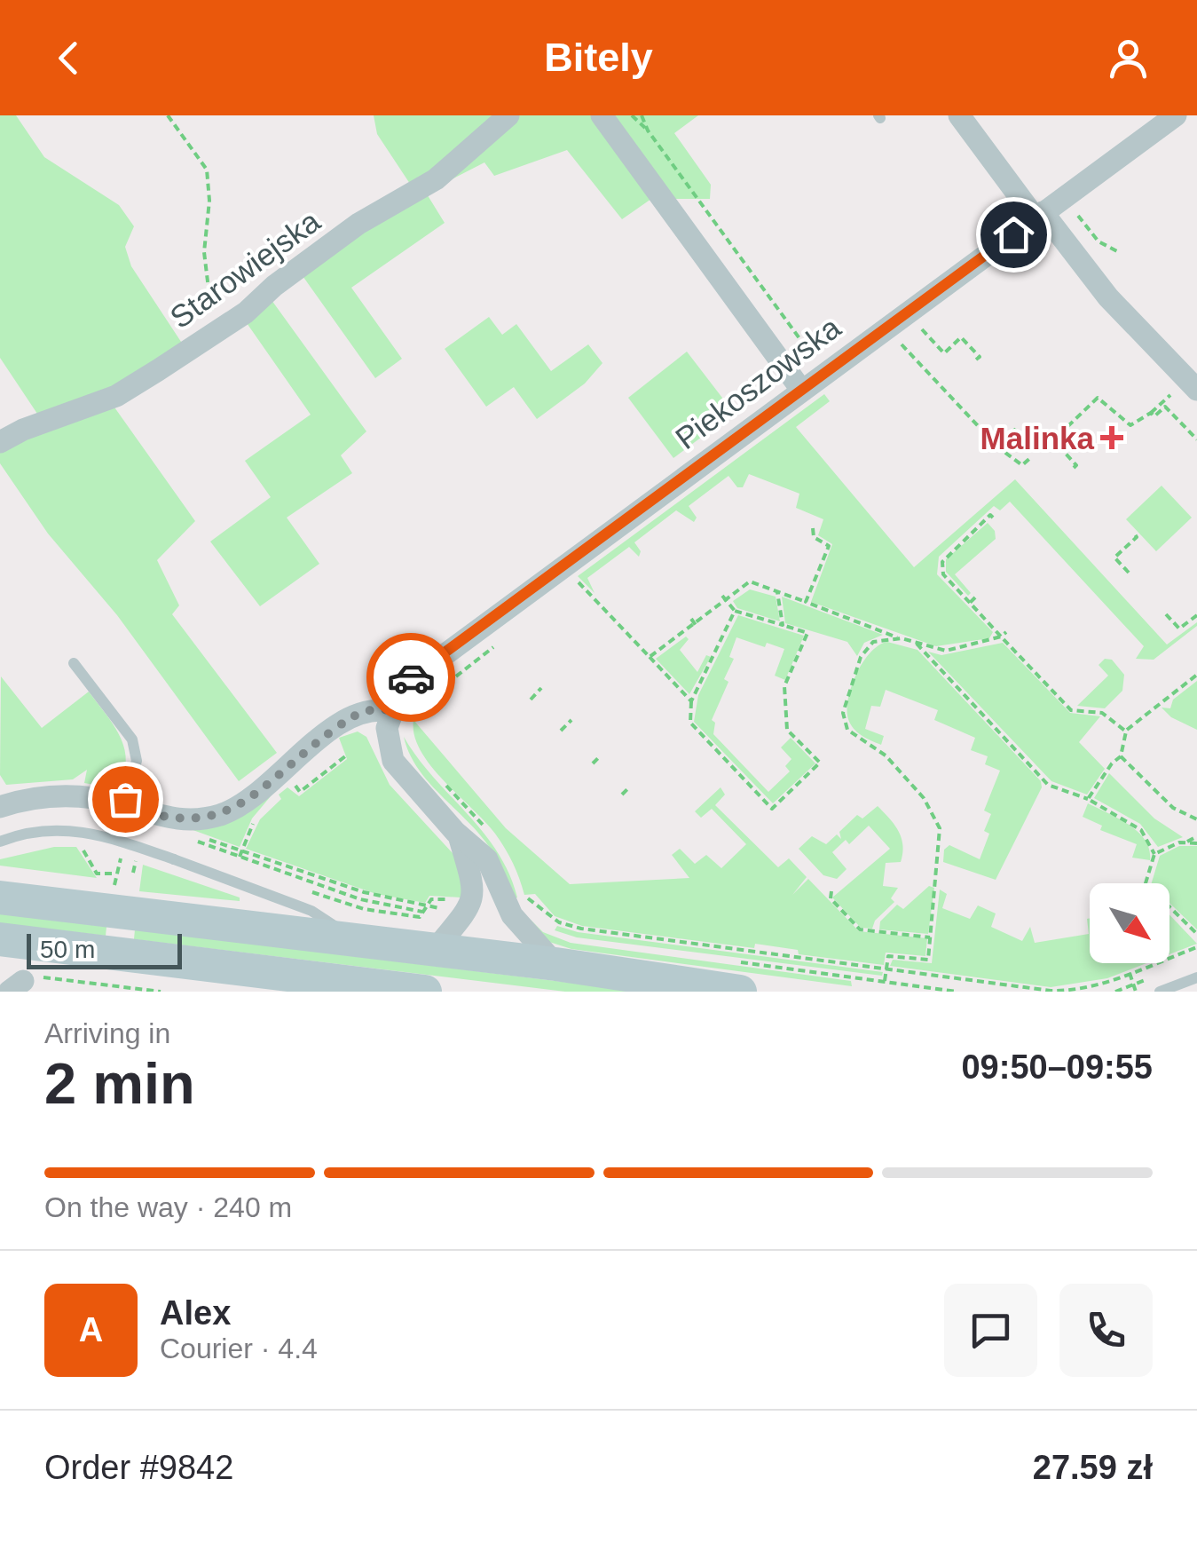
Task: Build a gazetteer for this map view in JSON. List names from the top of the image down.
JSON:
{
  "streets": {
    "street": ["Starowiejska", "Piekoszowska"]
  },
  "places": {
    "health": ["Malinka"]
  },
  "scale_bar": "50 m",
  "north": "bottom right",
  "page": {
    "header": "Bitely",
    "scale": "50 m",
    "heading": ["2 min", "Arriving in", "09:50–09:55"],
    "panel": [
      "Alex",
      "Courier · 4.4",
      "Order #9842",
      "27.59 zł"
    ],
    "bar": "On the way · 240 m",
    "round": "A"
  }
}
